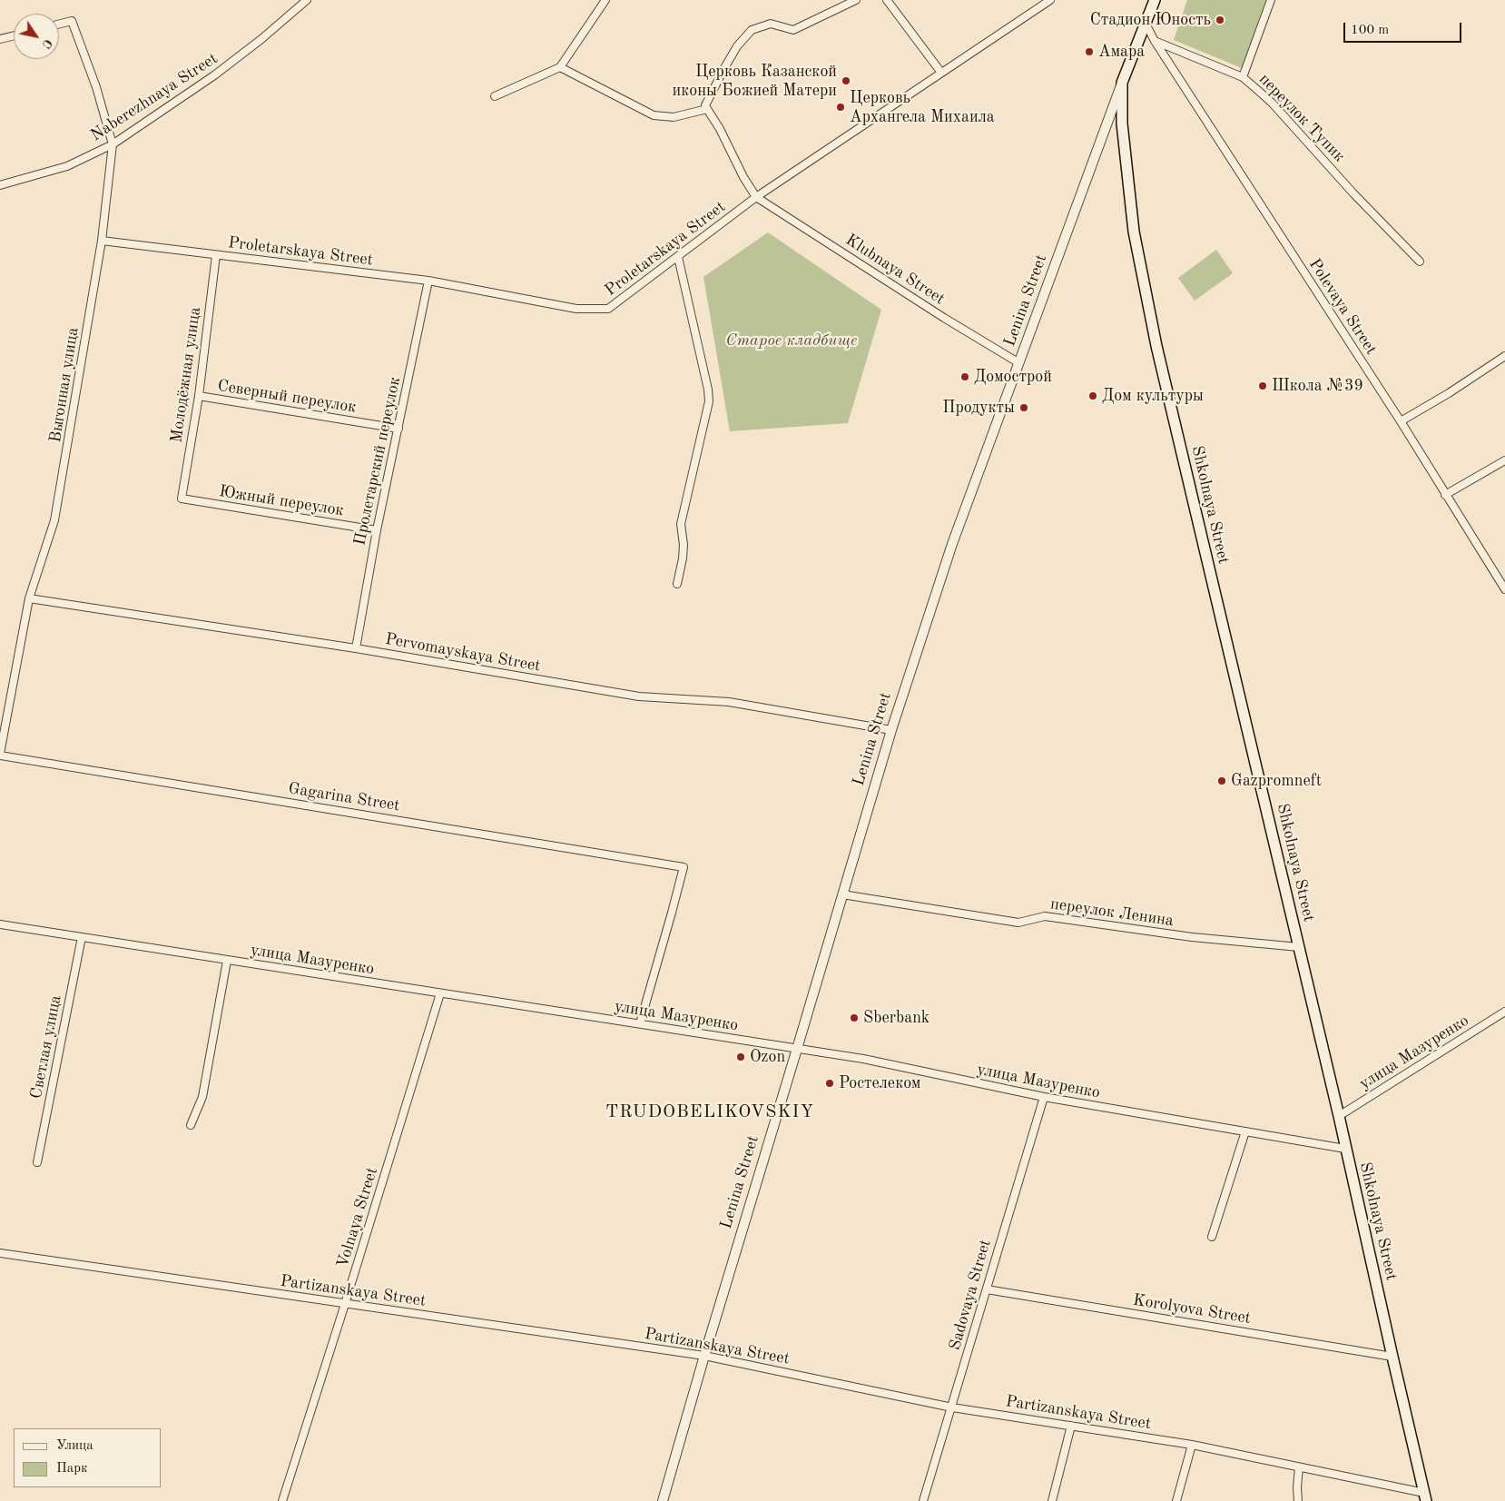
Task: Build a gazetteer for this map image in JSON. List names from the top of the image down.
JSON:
{
  "streets": {
    "main road": ["Lenina Street", "Shkolnaya Street"],
    "street": [
      "Naberezhnaya Street",
      "переулок Тупик",
      "Proletarskaya Street",
      "Klubnaya Street",
      "Polevaya Street",
      "Молодёжная улица",
      "Выгонная улица",
      "Северный переулок",
      "Пролетарский переулок",
      "Южный переулок",
      "Pervomayskaya Street",
      "Gagarina Street",
      "переулок Ленина",
      "улица Мазуренко",
      "Светлая улица",
      "Volnaya Street",
      "Partizanskaya Street",
      "Sadovaya Street",
      "Korolyova Street"
    ]
  },
  "crossings": [
    ["Naberezhnaya Street", "Выгонная улица"],
    ["переулок Тупик", "Polevaya Street"],
    ["Proletarskaya Street", "Klubnaya Street"],
    ["Proletarskaya Street", "Молодёжная улица"],
    ["Proletarskaya Street", "Выгонная улица"],
    ["Proletarskaya Street", "Пролетарский переулок"],
    ["Klubnaya Street", "Lenina Street"],
    ["Lenina Street", "Shkolnaya Street"],
    ["Lenina Street", "Pervomayskaya Street"],
    ["Lenina Street", "переулок Ленина"],
    ["Lenina Street", "улица Мазуренко"],
    ["Lenina Street", "Partizanskaya Street"],
    ["Молодёжная улица", "Северный переулок"],
    ["Молодёжная улица", "Южный переулок"],
    ["Выгонная улица", "Pervomayskaya Street"],
    ["Выгонная улица", "Gagarina Street"],
    ["Северный переулок", "Пролетарский переулок"],
    ["Пролетарский переулок", "Южный переулок"],
    ["Пролетарский переулок", "Pervomayskaya Street"],
    ["Shkolnaya Street", "переулок Ленина"],
    ["Shkolnaya Street", "улица Мазуренко"],
    ["Shkolnaya Street", "Partizanskaya Street"],
    ["Shkolnaya Street", "Korolyova Street"],
    ["Gagarina Street", "улица Мазуренко"],
    ["улица Мазуренко", "Светлая улица"],
    ["улица Мазуренко", "Volnaya Street"],
    ["улица Мазуренко", "Sadovaya Street"],
    ["Volnaya Street", "Partizanskaya Street"],
    ["Partizanskaya Street", "Sadovaya Street"],
    ["Sadovaya Street", "Korolyova Street"]
  ],
  "districts": ["TRUDOBELIKOVSKIY"],
  "parks": ["Старое кладбище"],
  "places": [
    "Стадион Юность",
    "Амара",
    "Церковь Казанской иконы Божией Матери",
    "Церковь Архангела Михаила",
    "Домострой",
    "Школа №39",
    "Дом культуры",
    "Продукты",
    "Gazpromneft",
    "Sberbank",
    "Ozon",
    "Ростелеком"
  ],
  "legend": ["Улица", "Парк"],
  "scale_bar": "100 m",
  "north": "bottom right"
}
